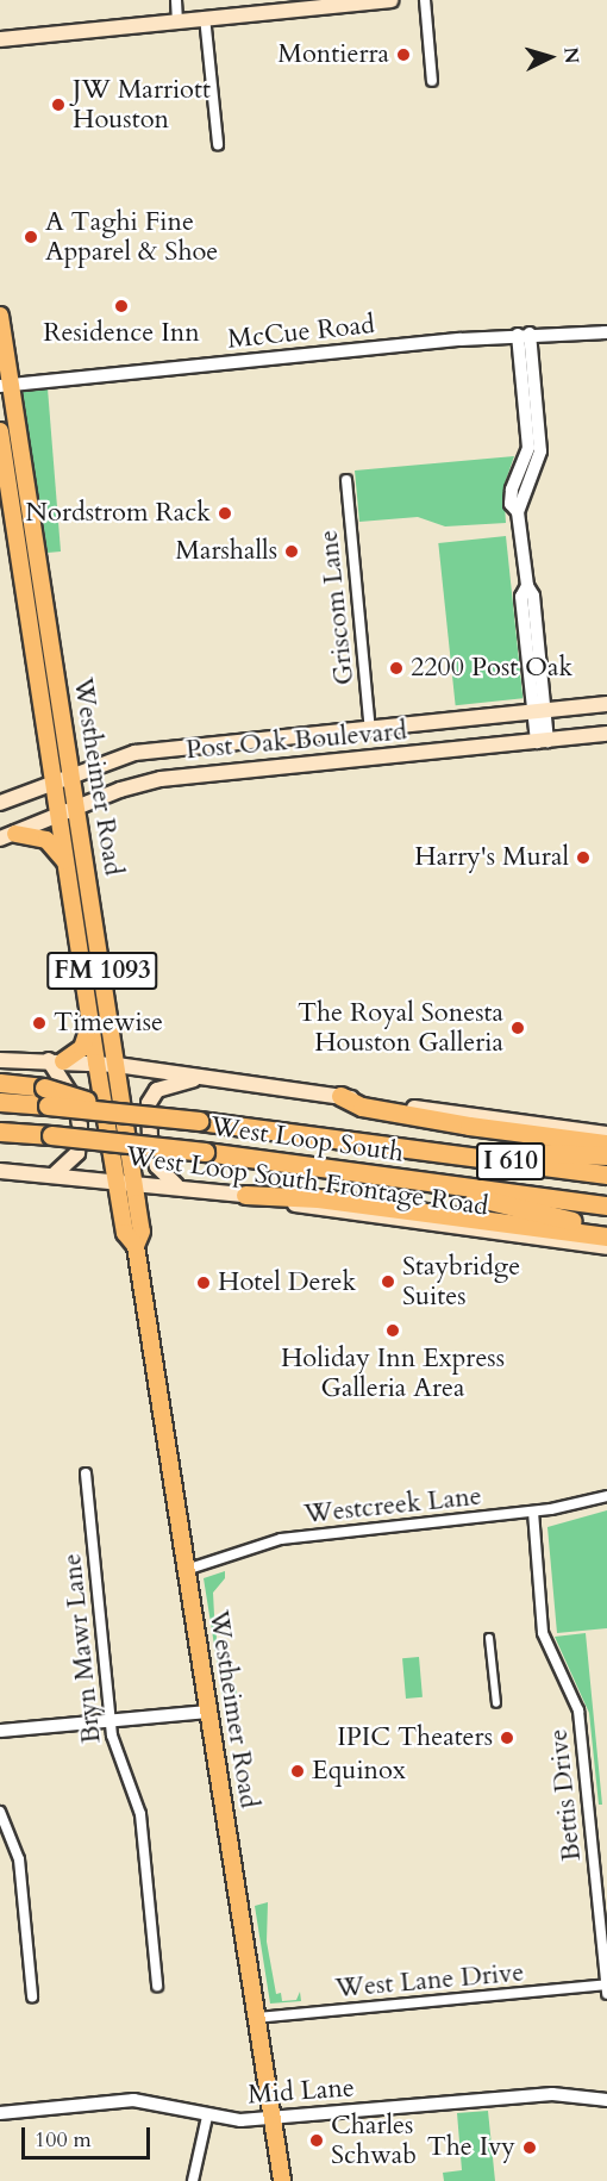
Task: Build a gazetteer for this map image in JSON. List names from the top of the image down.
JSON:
{
  "streets": {
    "highway": ["West Loop South", "I 610"],
    "main road": [
      "Post Oak Boulevard",
      "Westheimer Road",
      "FM 1093",
      "West Loop South Frontage Road"
    ],
    "street": [
      "McCue Road",
      "Griscom Lane",
      "Westcreek Lane",
      "Bryn Mawr Lane",
      "Bettis Drive",
      "West Lane Drive",
      "Mid Lane"
    ]
  },
  "crossings": [
    ["McCue Road", "Westheimer Road"],
    ["Griscom Lane", "Post Oak Boulevard"],
    ["Post Oak Boulevard", "Westheimer Road"],
    ["Westheimer Road", "West Loop South Frontage Road"],
    ["Westheimer Road", "Westcreek Lane"],
    ["Westheimer Road", "West Lane Drive"],
    ["Westheimer Road", "Mid Lane"],
    ["Westcreek Lane", "Bettis Drive"],
    ["Bettis Drive", "West Lane Drive"]
  ],
  "places": [
    "Montierra",
    "JW Marriott Houston",
    "A Taghi Fine Apparel & Shoe",
    "Residence Inn",
    "Nordstrom Rack",
    "Marshalls",
    "2200 Post Oak",
    "Harry's Mural",
    "Timewise",
    "The Royal Sonesta Houston Galleria",
    "Staybridge Suites",
    "Hotel Derek",
    "Holiday Inn Express Galleria Area",
    "IPIC Theaters",
    "Equinox",
    "Charles Schwab",
    "The Ivy"
  ],
  "scale_bar": "100 m",
  "north": "right"
}
